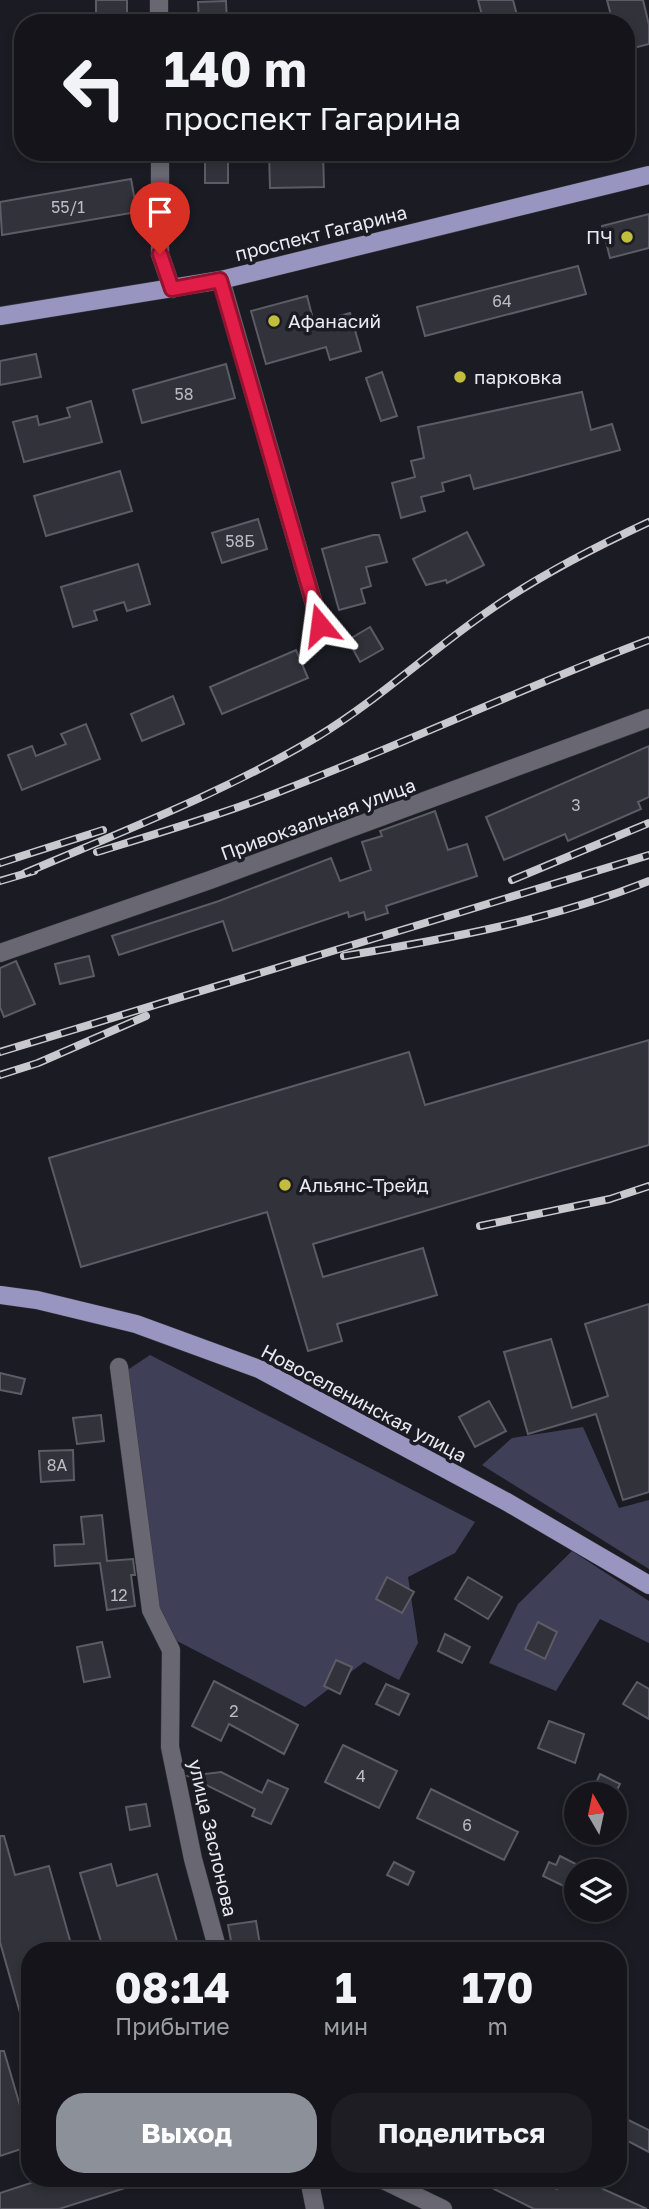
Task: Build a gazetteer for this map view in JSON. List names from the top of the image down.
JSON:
{
  "streets": {
    "main road": ["проспект Гагарина", "Новоселенинская улица"],
    "street": ["Привокзальная улица", "улица Заслонова"]
  },
  "places": [
    "ПЧ",
    "Афанасий",
    "парковка",
    "Альянс-Трейд"
  ],
  "house_numbers": [
    "55/1",
    "64",
    "58",
    "58Б",
    "3",
    "8А",
    "12",
    "2",
    "4",
    "6"
  ],
  "north": "top",
  "page": {
    "turn": ["140 m", "проспект Гагарина"],
    "eta": [
      "08:14",
      "Прибытие",
      "1",
      "мин",
      "170",
      "m"
    ],
    "buttons": ["Выход", "Поделиться"]
  }
}
